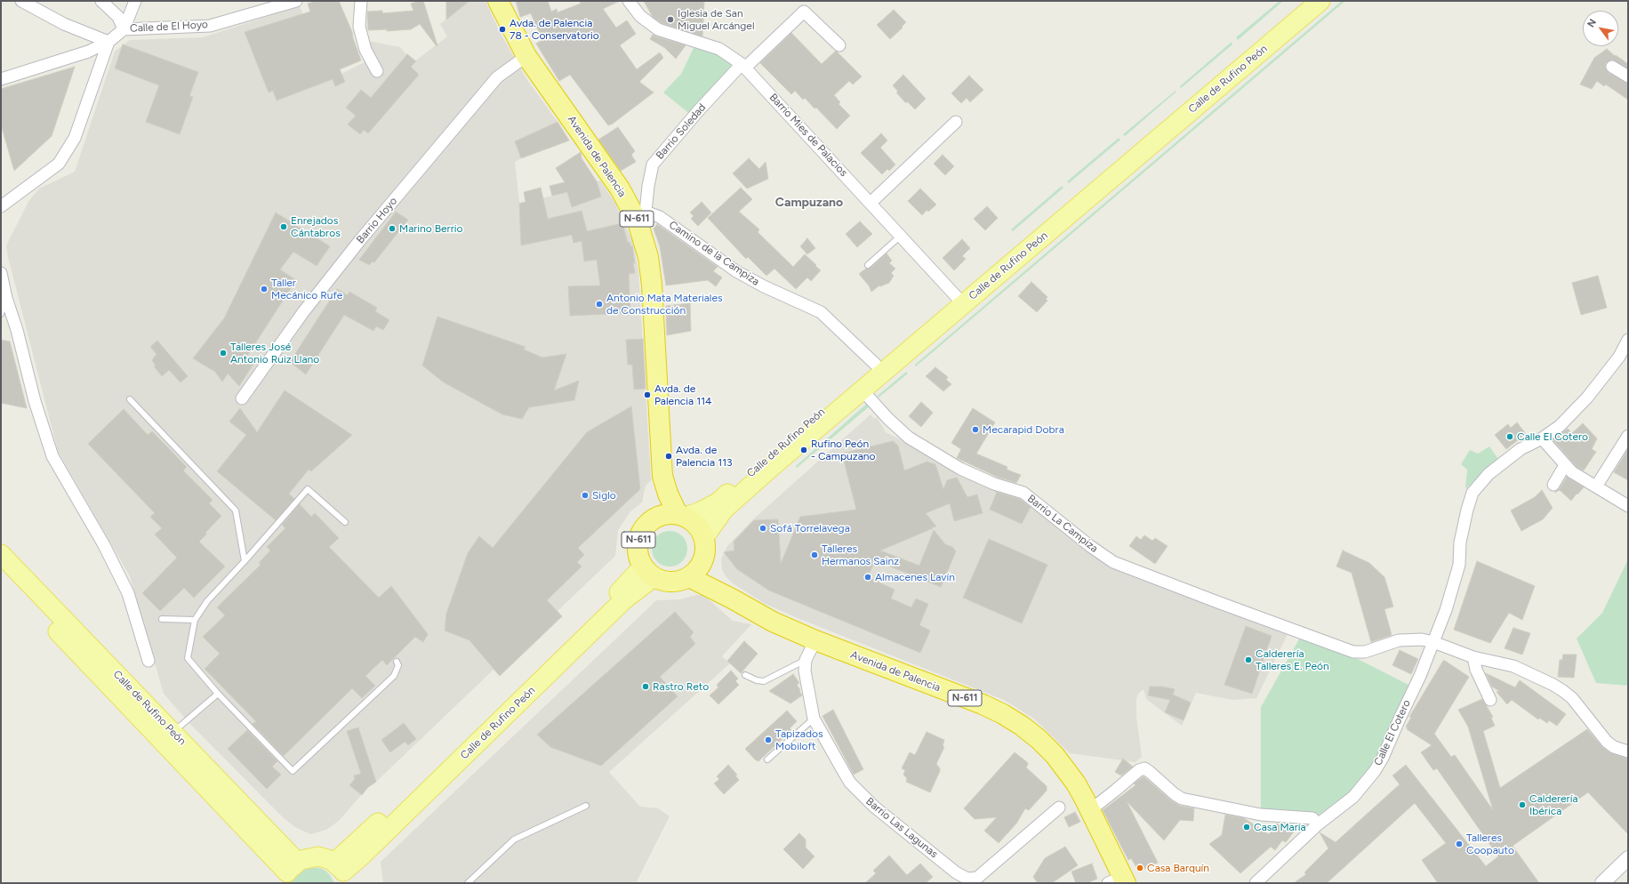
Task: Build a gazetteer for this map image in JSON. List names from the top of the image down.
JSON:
{
  "streets": {
    "highway": ["Avenida de Palencia", "N-611"],
    "main road": ["Calle de Rufino Peón"],
    "street": [
      "Calle de El Hoyo",
      "Barrio Soledad",
      "Barrio Mies de Palacios",
      "Barrio Hoyo",
      "Camino de la Campiza",
      "Barrio La Campiza",
      "Calle El Cotero",
      "Barrio Las Lagunas"
    ]
  },
  "crossings": [
    ["Calle de Rufino Peón", "Barrio Mies de Palacios"],
    ["Calle de Rufino Peón", "Avenida de Palencia"],
    ["Calle de Rufino Peón", "N-611"],
    ["Calle de Rufino Peón", "Camino de la Campiza"],
    ["Calle de Rufino Peón", "Barrio La Campiza"],
    ["Barrio Soledad", "Barrio Mies de Palacios"],
    ["Barrio Soledad", "Avenida de Palencia"],
    ["Barrio Soledad", "Camino de la Campiza"],
    ["Avenida de Palencia", "N-611"],
    ["Avenida de Palencia", "Barrio Hoyo"],
    ["Avenida de Palencia", "Camino de la Campiza"],
    ["Avenida de Palencia", "Barrio Las Lagunas"],
    ["Barrio La Campiza", "Calle El Cotero"]
  ],
  "districts": ["Campuzano"],
  "places": [
    "Iglesia de San Miguel Arcángel",
    "Avda. de Palencia 78 - Conservatorio",
    "Enrejados Cántabros",
    "Marino Berrio",
    "Taller Mecánico Rufe",
    "Antonio Mata Materiales de Construcción",
    "Talleres José Antonio Ruiz Llano",
    "Avda. de Palencia 114",
    "Mecarapid Dobra",
    "Calle El Cotero",
    "Rufino Peón - Campuzano",
    "Avda. de Palencia 113",
    "Siglo",
    "Sofá Torrelavega",
    "Talleres Hermanos Sainz",
    "Almacenes Lavín",
    "Calderería Talleres E. Peón",
    "Rastro Reto",
    "Tapizados Mobiloft",
    "Calderería Ibérica",
    "Casa María",
    "Talleres Coopauto",
    "Casa Barquín"
  ],
  "north": "top left"
}
